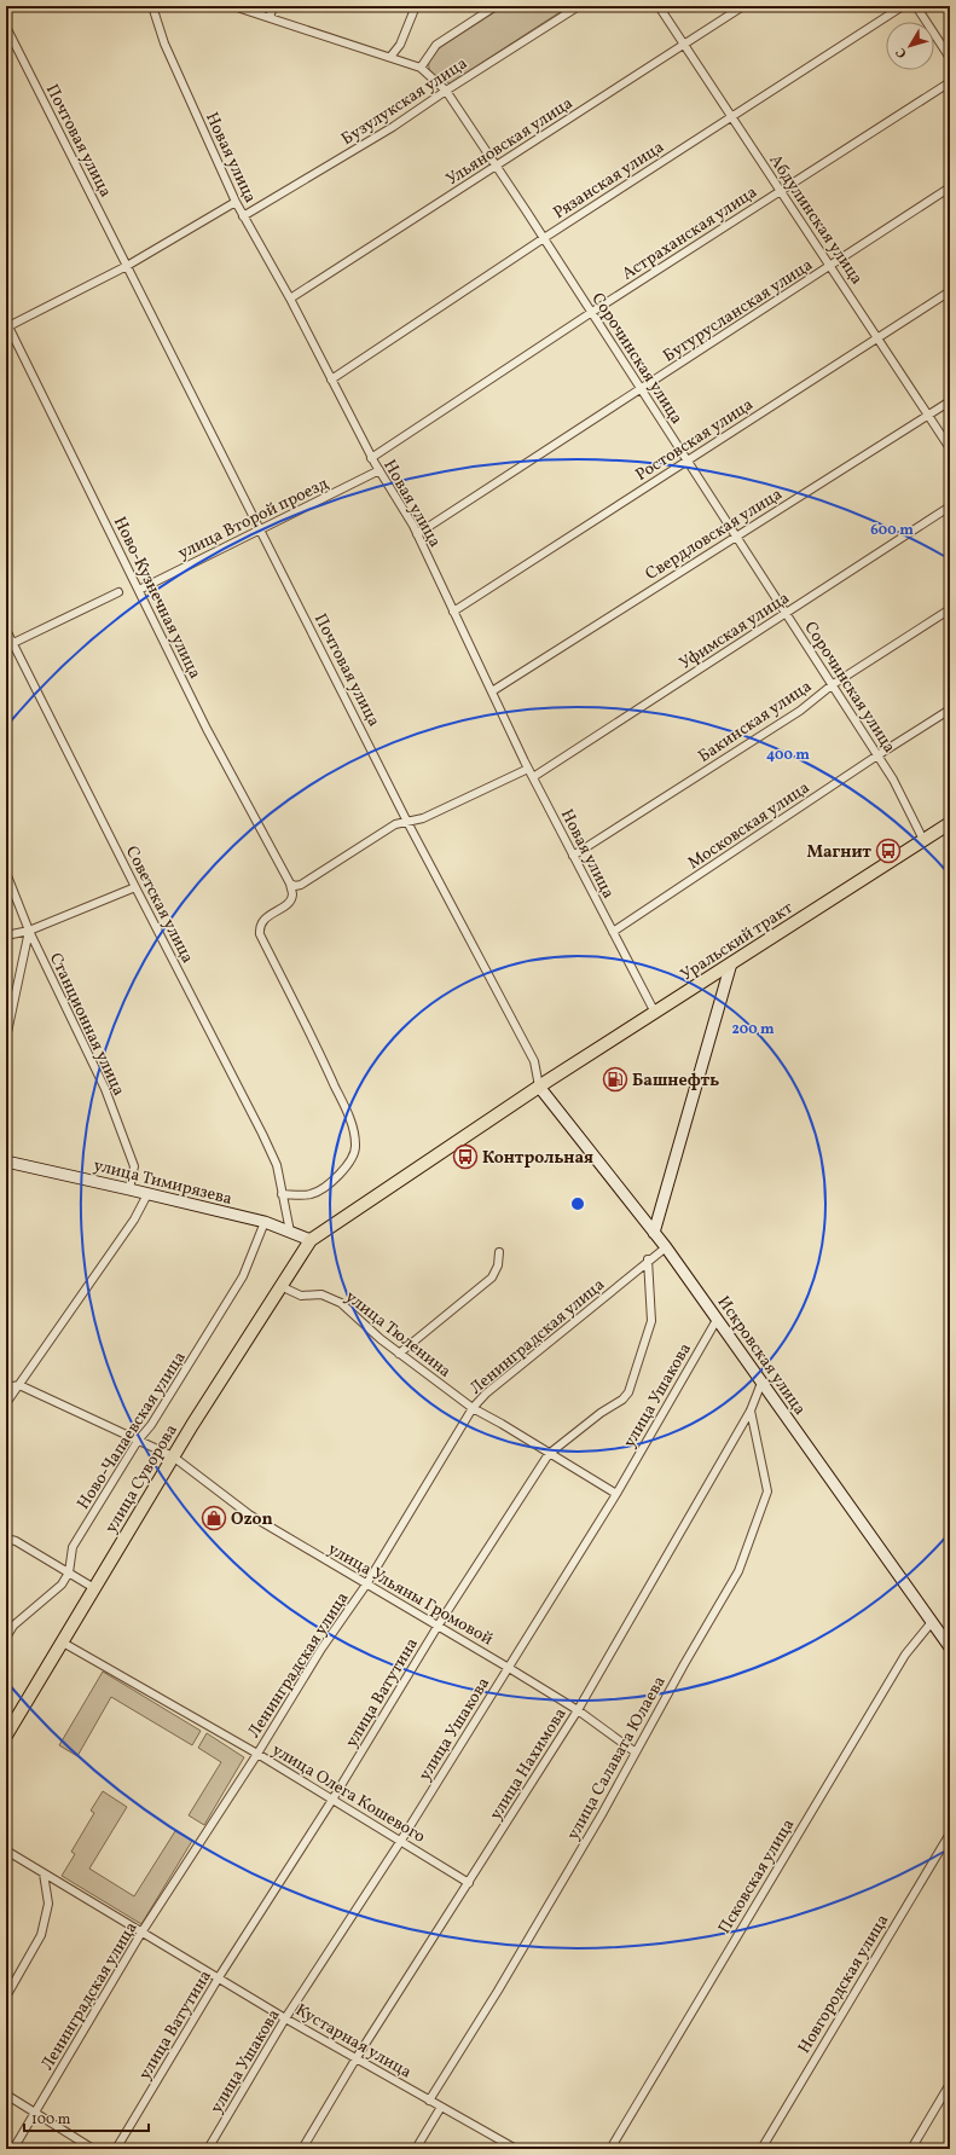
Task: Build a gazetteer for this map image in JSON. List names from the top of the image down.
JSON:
{
  "streets": {
    "main road": [
      "Уральский тракт",
      "улица Тимирязева",
      "Искровская улица",
      "улица Суворова"
    ],
    "street": [
      "Бузулукская улица",
      "Почтовая улица",
      "Ульяновская улица",
      "Новая улица",
      "Рязанская улица",
      "Абдулинская улица",
      "Астраханская улица",
      "Бугурусланская улица",
      "Сорочинская улица",
      "Ростовская улица",
      "улица Второй проезд",
      "Свердловская улица",
      "Ново-Кузнечная улица",
      "Уфимская улица",
      "Бакинская улица",
      "Московская улица",
      "Советская улица",
      "Станционная улица",
      "улица Тюленина",
      "Ленинградская улица",
      "улица Ушакова",
      "Ново-Чапаевская улица",
      "улица Ульяны Громовой",
      "улица Ватутина",
      "улица Салавата Юлаева",
      "улица Нахимова",
      "улица Олега Кошевого",
      "Псковская улица",
      "Новгородская улица",
      "Кустарная улица"
    ]
  },
  "crossings": [
    ["Бузулукская улица", "Новая улица"],
    ["Бузулукская улица", "Сорочинская улица"],
    ["Почтовая улица", "улица Второй проезд"],
    ["Почтовая улица", "Уральский тракт"],
    ["Почтовая улица", "Искровская улица"],
    ["Ульяновская улица", "Новая улица"],
    ["Ульяновская улица", "Абдулинская улица"],
    ["Ульяновская улица", "Сорочинская улица"],
    ["Новая улица", "Рязанская улица"],
    ["Новая улица", "Астраханская улица"],
    ["Новая улица", "Бугурусланская улица"],
    ["Новая улица", "Ростовская улица"],
    ["Новая улица", "улица Второй проезд"],
    ["Новая улица", "Свердловская улица"],
    ["Новая улица", "Уфимская улица"],
    ["Новая улица", "Бакинская улица"],
    ["Новая улица", "Московская улица"],
    ["Новая улица", "Уральский тракт"],
    ["Рязанская улица", "Абдулинская улица"],
    ["Рязанская улица", "Сорочинская улица"],
    ["Абдулинская улица", "Астраханская улица"],
    ["Абдулинская улица", "Бугурусланская улица"],
    ["Абдулинская улица", "Ростовская улица"],
    ["Абдулинская улица", "Свердловская улица"],
    ["Астраханская улица", "Сорочинская улица"],
    ["Бугурусланская улица", "Сорочинская улица"],
    ["Сорочинская улица", "Ростовская улица"],
    ["Сорочинская улица", "Свердловская улица"],
    ["Сорочинская улица", "Уфимская улица"],
    ["Сорочинская улица", "Бакинская улица"],
    ["Сорочинская улица", "Московская улица"],
    ["Сорочинская улица", "Уральский тракт"],
    ["улица Второй проезд", "Ново-Кузнечная улица"],
    ["Советская улица", "улица Тимирязева"],
    ["Уральский тракт", "улица Тимирязева"],
    ["Уральский тракт", "Искровская улица"],
    ["Уральский тракт", "улица Суворова"],
    ["Станционная улица", "улица Тимирязева"],
    ["улица Тимирязева", "Ново-Чапаевская улица"],
    ["улица Тимирязева", "улица Суворова"],
    ["улица Тюленина", "Ленинградская улица"],
    ["улица Тюленина", "улица Ушакова"],
    ["улица Тюленина", "улица Суворова"],
    ["улица Тюленина", "улица Ватутина"],
    ["Ленинградская улица", "Искровская улица"],
    ["Ленинградская улица", "улица Ульяны Громовой"],
    ["Ленинградская улица", "улица Ватутина"],
    ["Ленинградская улица", "улица Олега Кошевого"],
    ["Ленинградская улица", "Кустарная улица"],
    ["Искровская улица", "улица Ушакова"],
    ["Искровская улица", "улица Нахимова"],
    ["Искровская улица", "Псковская улица"],
    ["улица Ушакова", "улица Ульяны Громовой"],
    ["улица Ушакова", "улица Олега Кошевого"],
    ["улица Ушакова", "Кустарная улица"],
    ["Ново-Чапаевская улица", "улица Ульяны Громовой"],
    ["улица Суворова", "улица Ульяны Громовой"],
    ["улица Суворова", "улица Олега Кошевого"],
    ["улица Ульяны Громовой", "улица Ватутина"],
    ["улица Ульяны Громовой", "улица Салавата Юлаева"],
    ["улица Ульяны Громовой", "улица Нахимова"],
    ["улица Ватутина", "улица Олега Кошевого"],
    ["улица Ватутина", "Кустарная улица"],
    ["улица Салавата Юлаева", "улица Нахимова"],
    ["улица Салавата Юлаева", "Кустарная улица"],
    ["улица Нахимова", "улица Олега Кошевого"],
    ["улица Нахимова", "Кустарная улица"]
  ],
  "places": {
    "bus stop": ["Магнит", "Контрольная"],
    "fuel station": ["Башнефть"],
    "shop": ["Ozon"]
  },
  "scale_bar": "100 m",
  "north": "bottom left",
  "rings": ["600 m", "400 m", "200 m"]
}
